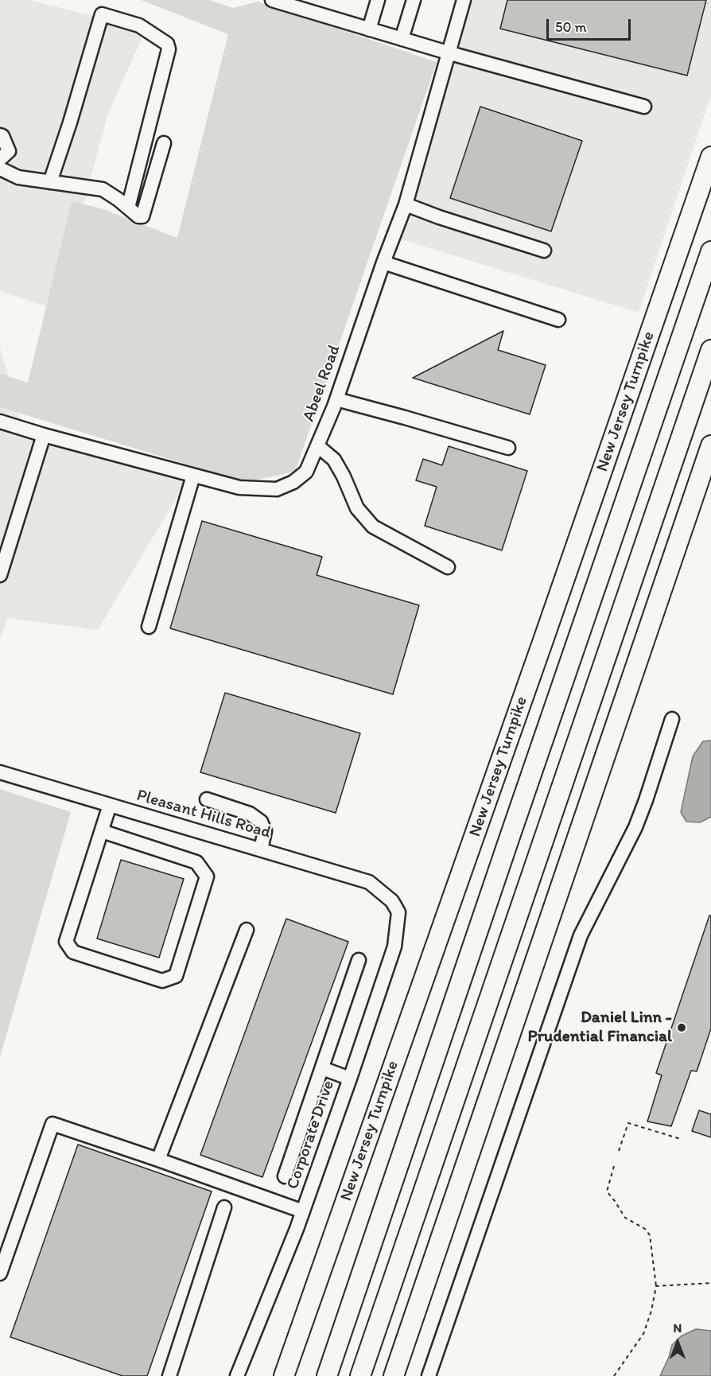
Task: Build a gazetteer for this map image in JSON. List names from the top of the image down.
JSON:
{
  "streets": {
    "highway": ["New Jersey Turnpike"],
    "street": ["Abeel Road", "Pleasant Hills Road", "Corporate Drive"]
  },
  "crossings": [
    ["Pleasant Hills Road", "Corporate Drive"]
  ],
  "places": ["Daniel Linn - Prudential Financial"],
  "scale_bar": "50 m",
  "north": "top"
}
